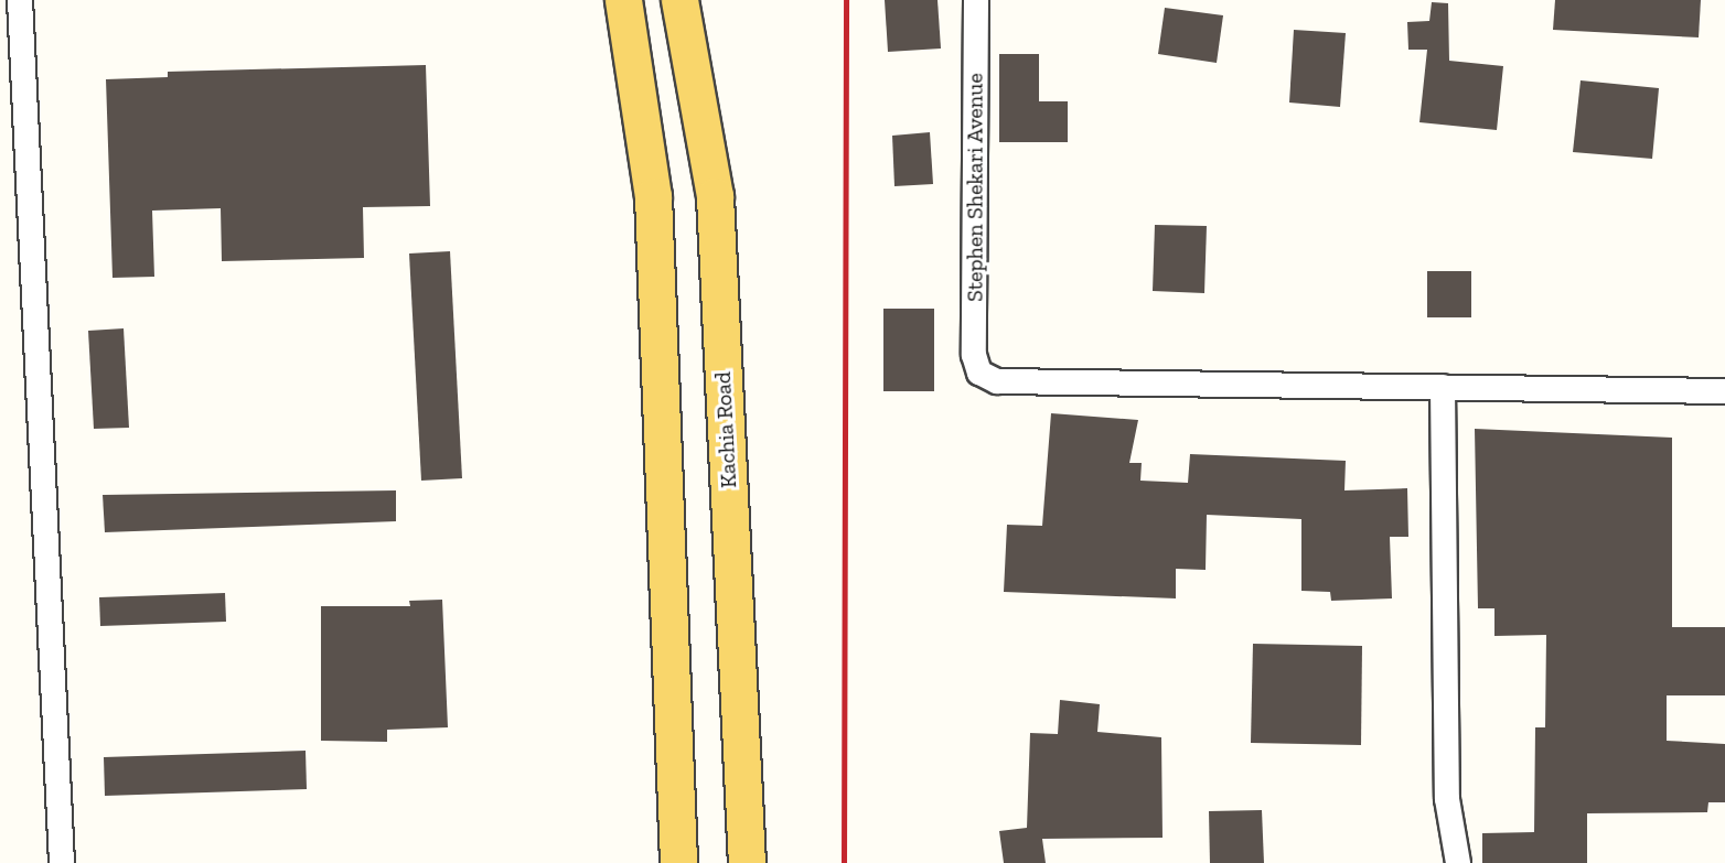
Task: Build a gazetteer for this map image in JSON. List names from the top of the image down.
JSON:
{
  "streets": {
    "main road": ["Kachia Road"],
    "street": ["Stephen Shekari Avenue"]
  }
}
